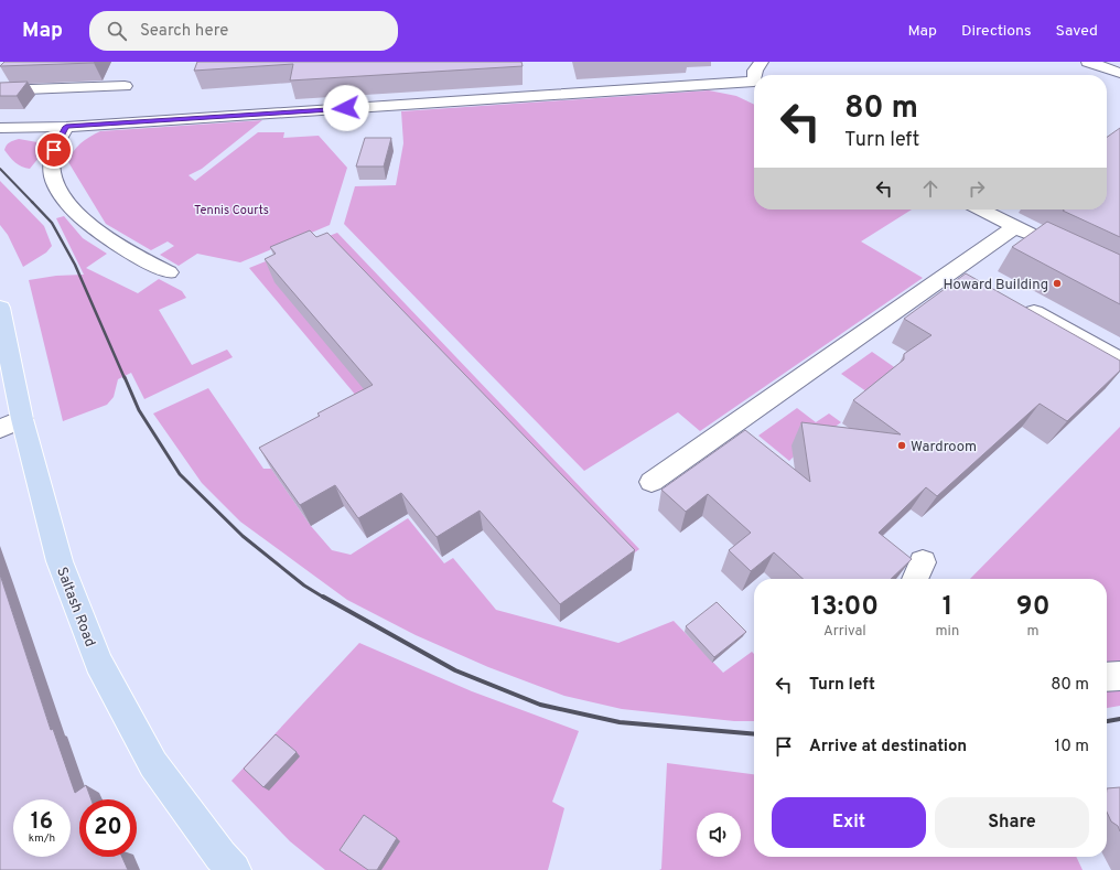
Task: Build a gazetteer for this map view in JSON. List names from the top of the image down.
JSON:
{
  "streets": {
    "main road": ["Saltash Road"]
  },
  "parks": ["Tennis Courts"],
  "places": ["Howard Building", "Wardroom"],
  "page": {
    "header": "Map",
    "search": "Search here",
    "nav": ["Map", "Directions", "Saved"],
    "turn": ["80 m", "Turn left"],
    "eta": [
      "13:00",
      "Arrival",
      "1",
      "min",
      "90",
      "m"
    ],
    "list": [
      {
        "name": "Turn left",
        "value": "80 m"
      },
      {
        "name": "Arrive at destination",
        "value": "10 m"
      }
    ],
    "buttons": ["Exit", "Share"],
    "speed": "16 km/h",
    "limit": "20"
  }
}
